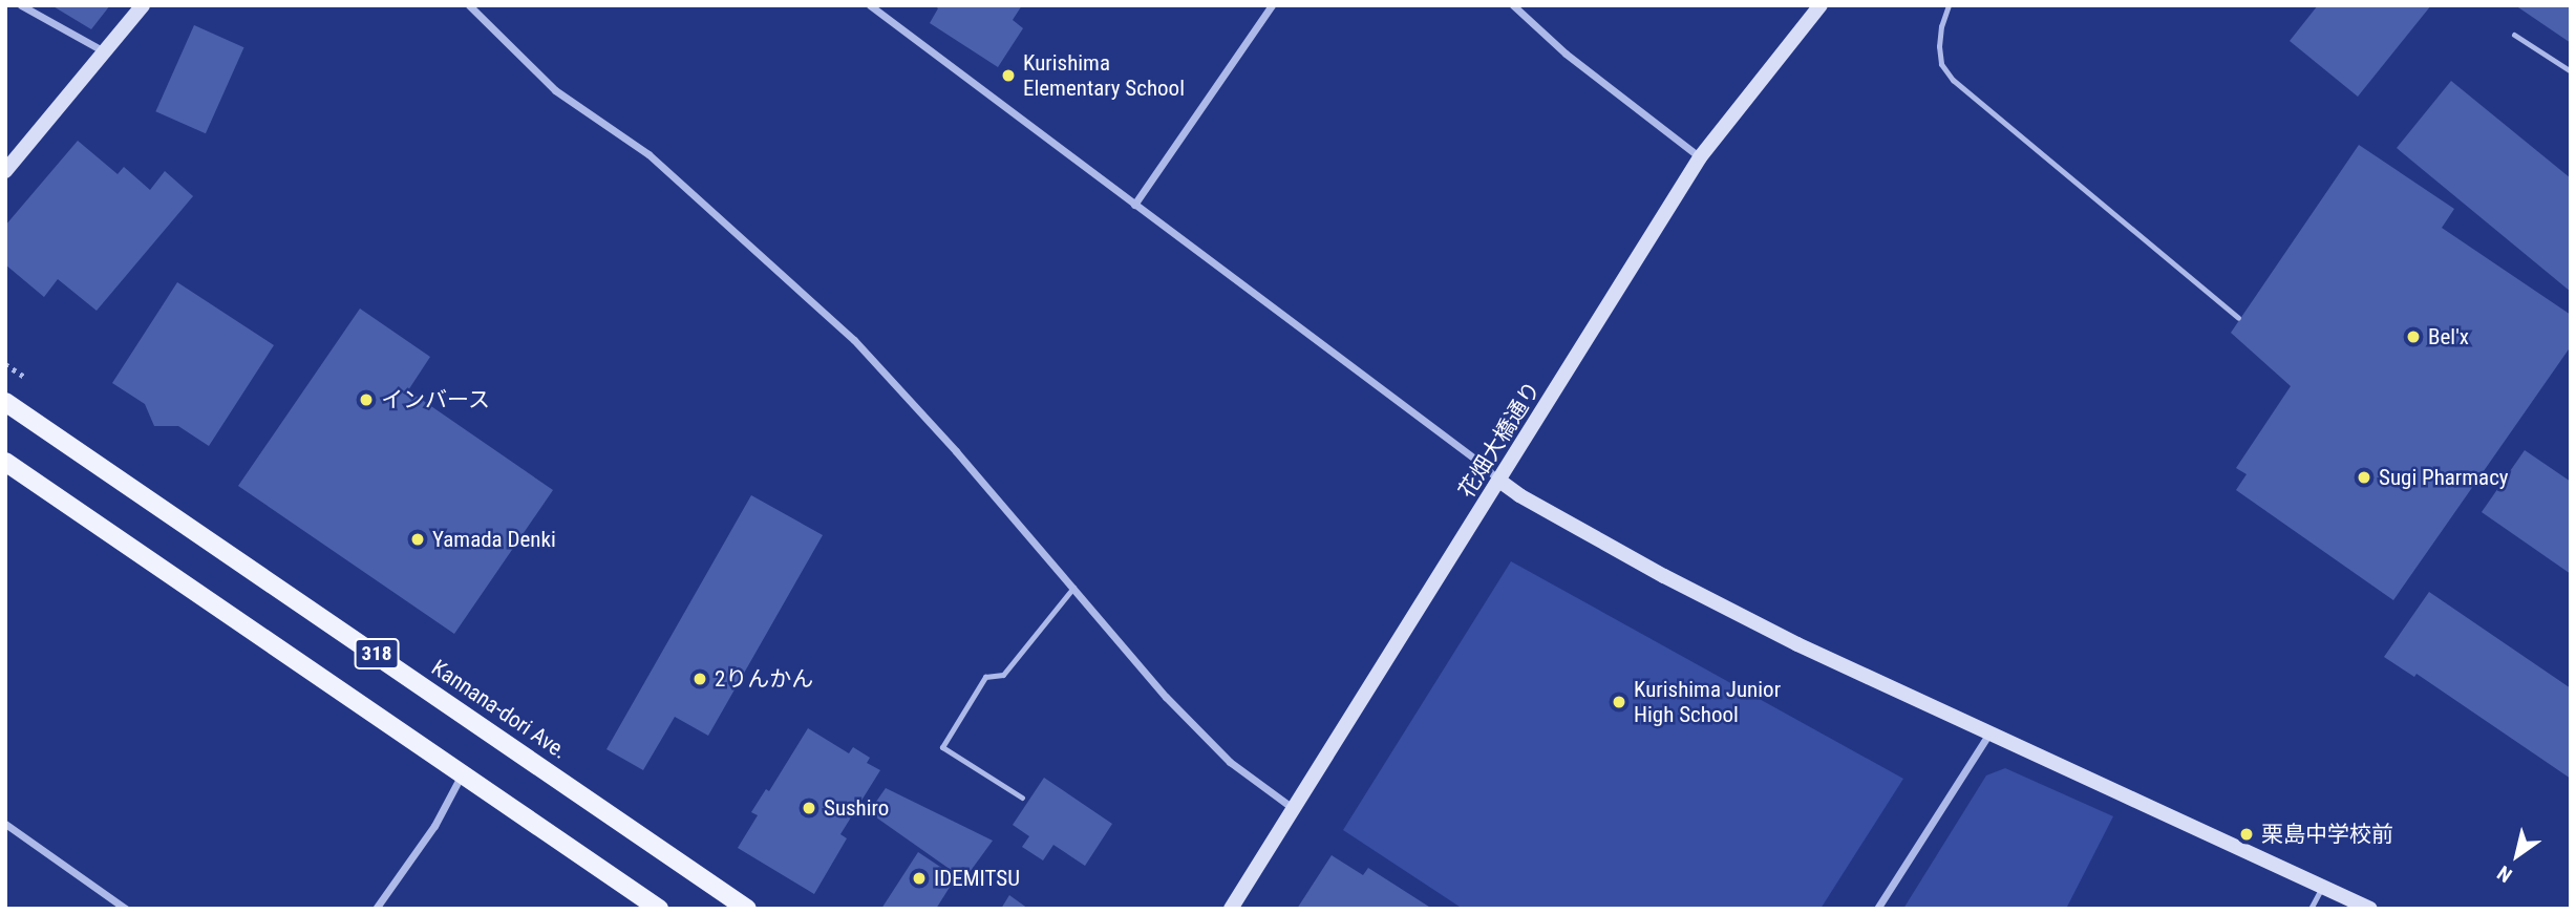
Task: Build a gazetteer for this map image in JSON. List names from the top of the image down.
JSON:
{
  "streets": {
    "main road": ["318", "Kannana-dori Ave."],
    "street": ["花畑大橋通り"]
  },
  "places": [
    "Kurishima Elementary School",
    "Bel'x",
    "インバース",
    "Sugi Pharmacy",
    "Yamada Denki",
    "2りんかん",
    "Kurishima Junior High School",
    "Sushiro",
    "栗島中学校前",
    "IDEMITSU"
  ],
  "north": "bottom left"
}
